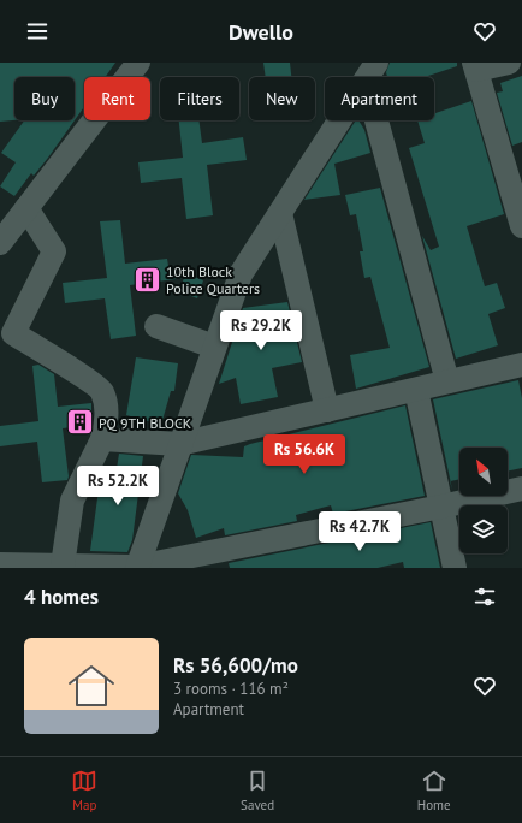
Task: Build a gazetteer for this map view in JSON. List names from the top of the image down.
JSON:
{
  "places": {
    "building": ["10th Block Police Quarters", "PQ 9TH BLOCK"]
  },
  "north": "top left",
  "page": {
    "header": "Dwello",
    "chip": [
      "Buy",
      "Rent",
      "Filters",
      "New",
      "Apartment"
    ],
    "price": [
      "Rs 29.2K",
      "Rs 56.6K",
      "Rs 52.2K",
      "Rs 42.7K"
    ],
    "heading": "4 homes",
    "list": [
      {
        "name": "Rs 56,600/mo",
        "note": "3 rooms · 116 m² · Apartment"
      }
    ],
    "tabs": ["Map", "Saved", "Home"]
  }
}
